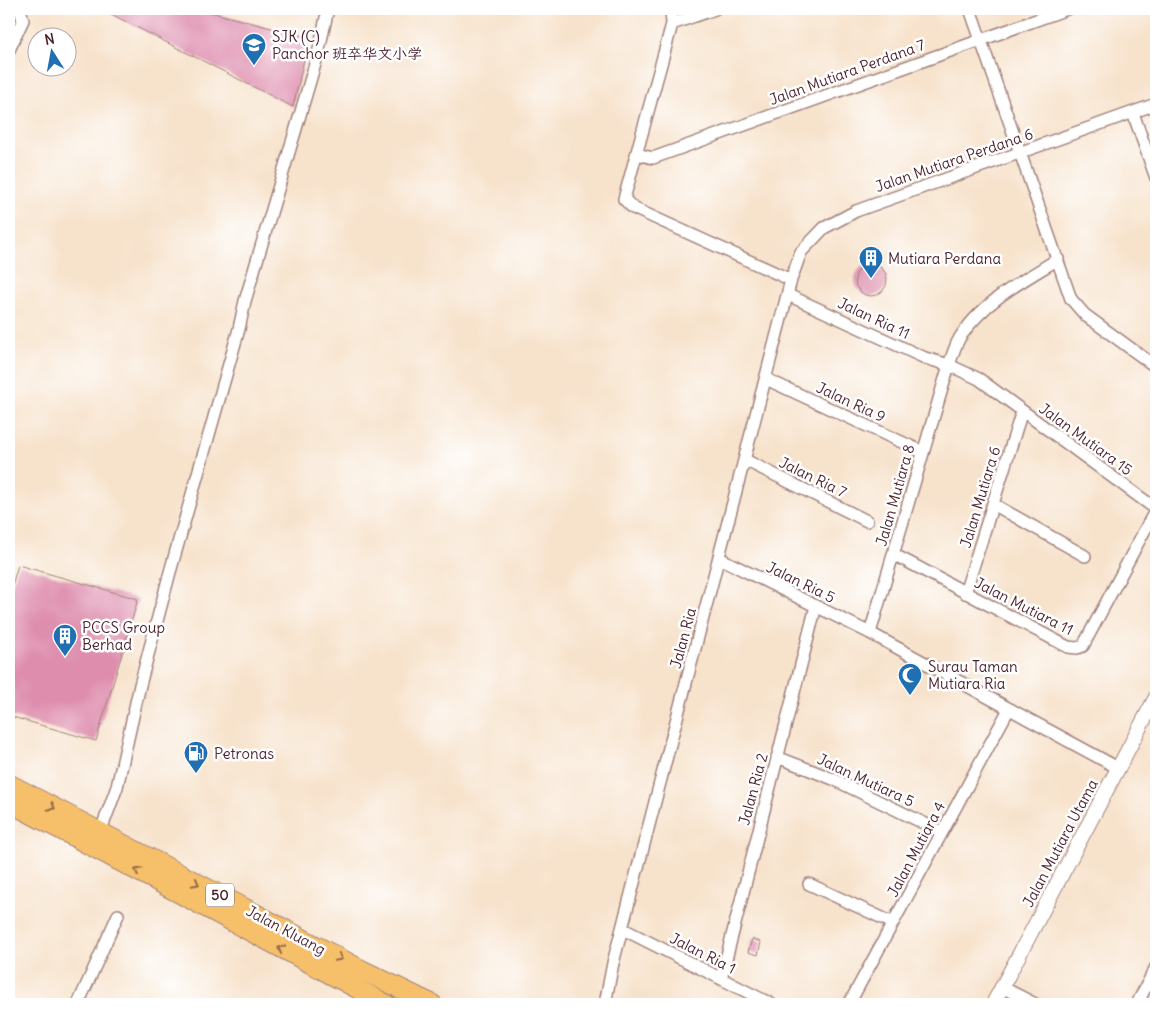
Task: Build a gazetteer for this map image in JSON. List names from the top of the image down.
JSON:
{
  "streets": {
    "highway": ["50", "Jalan Kluang"],
    "street": [
      "Jalan Mutiara Perdana 7",
      "Jalan Mutiara Perdana 6",
      "Jalan Ria 11",
      "Jalan Ria 9",
      "Jalan Mutiara 15",
      "Jalan Ria 7",
      "Jalan Mutiara 8",
      "Jalan Mutiara 6",
      "Jalan Ria 5",
      "Jalan Mutiara 11",
      "Jalan Ria",
      "Jalan Mutiara 5",
      "Jalan Ria 2",
      "Jalan Mutiara Utama",
      "Jalan Mutiara 4",
      "Jalan Ria 1"
    ]
  },
  "crossings": [
    ["Jalan Mutiara Perdana 6", "Jalan Ria"],
    ["Jalan Ria 11", "Jalan Mutiara 15"],
    ["Jalan Ria 11", "Jalan Mutiara 8"],
    ["Jalan Ria 11", "Jalan Mutiara 6"],
    ["Jalan Ria 11", "Jalan Ria"],
    ["Jalan Ria 9", "Jalan Mutiara 8"],
    ["Jalan Ria 9", "Jalan Ria"],
    ["Jalan Mutiara 15", "Jalan Mutiara 6"],
    ["Jalan Mutiara 15", "Jalan Mutiara 11"],
    ["Jalan Ria 7", "Jalan Ria"],
    ["Jalan Mutiara 8", "Jalan Ria 5"],
    ["Jalan Mutiara 8", "Jalan Mutiara 11"],
    ["Jalan Mutiara 6", "Jalan Mutiara 11"],
    ["Jalan Ria 5", "Jalan Ria"],
    ["Jalan Ria 5", "Jalan Ria 2"],
    ["Jalan Ria 5", "Jalan Mutiara Utama"],
    ["Jalan Ria 5", "Jalan Mutiara 4"],
    ["Jalan Ria", "Jalan Ria 1"],
    ["Jalan Mutiara 5", "Jalan Ria 2"],
    ["Jalan Mutiara 5", "Jalan Mutiara 4"],
    ["Jalan Ria 2", "Jalan Ria 1"]
  ],
  "places": {
    "school or university": ["SJK (C) Panchor 班卒华文小学"],
    "building": ["Mutiara Perdana", "PCCS Group Berhad"],
    "mosque": ["Surau Taman Mutiara Ria"],
    "fuel station": ["Petronas"]
  },
  "north": "top"
}
